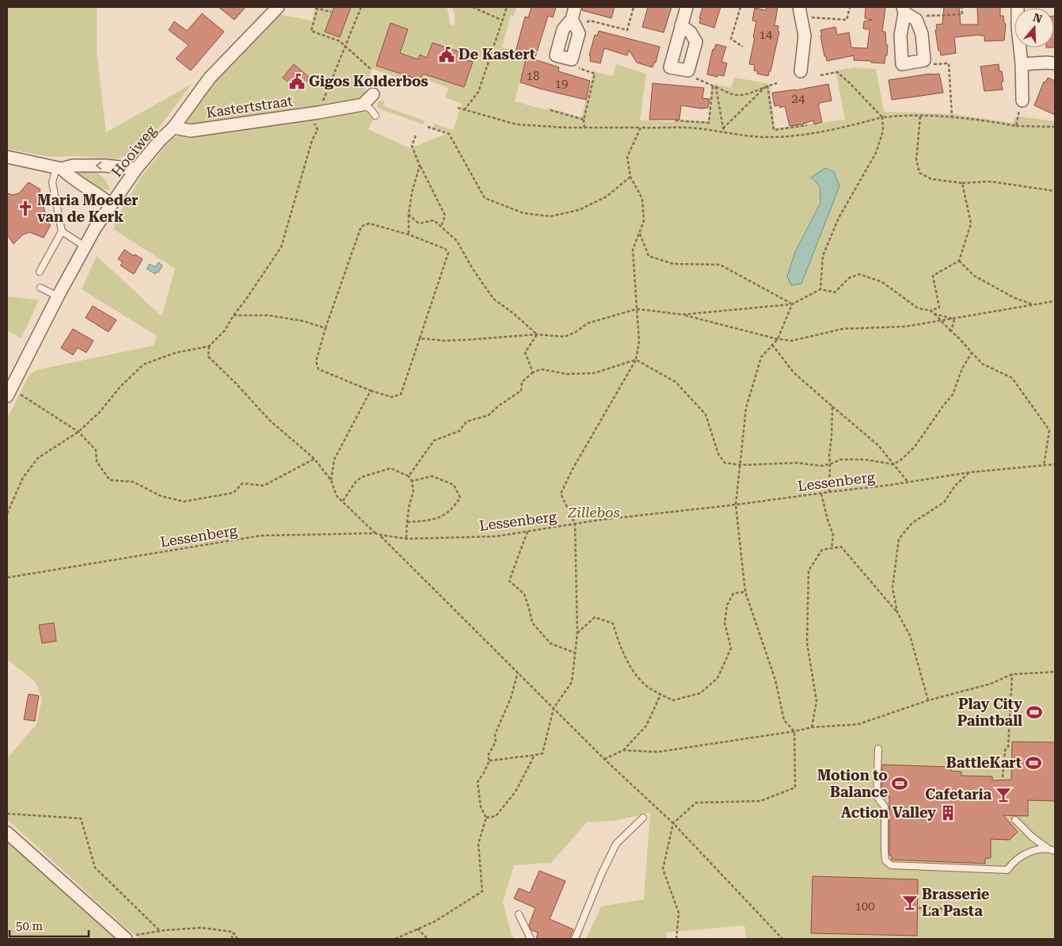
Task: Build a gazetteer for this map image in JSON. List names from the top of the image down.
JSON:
{
  "streets": {
    "street": ["Kastertstraat", "Hooiweg"],
    "path": ["Lessenberg"]
  },
  "crossings": [
    ["Kastertstraat", "Hooiweg"]
  ],
  "parks": ["Zillebos"],
  "places": {
    "public building": ["De Kastert", "Gigos Kolderbos"],
    "church": ["Maria Moeder van de Kerk"],
    "sports": ["Play City Paintball", "BattleKart", "Motion to Balance"],
    "bar": ["Cafetaria", "Brasserie La Pasta"],
    "building": ["Action Valley"]
  },
  "house_numbers": [
    "14",
    "18",
    "19",
    "24",
    "100"
  ],
  "scale_bar": "50 m",
  "north": "top"
}
